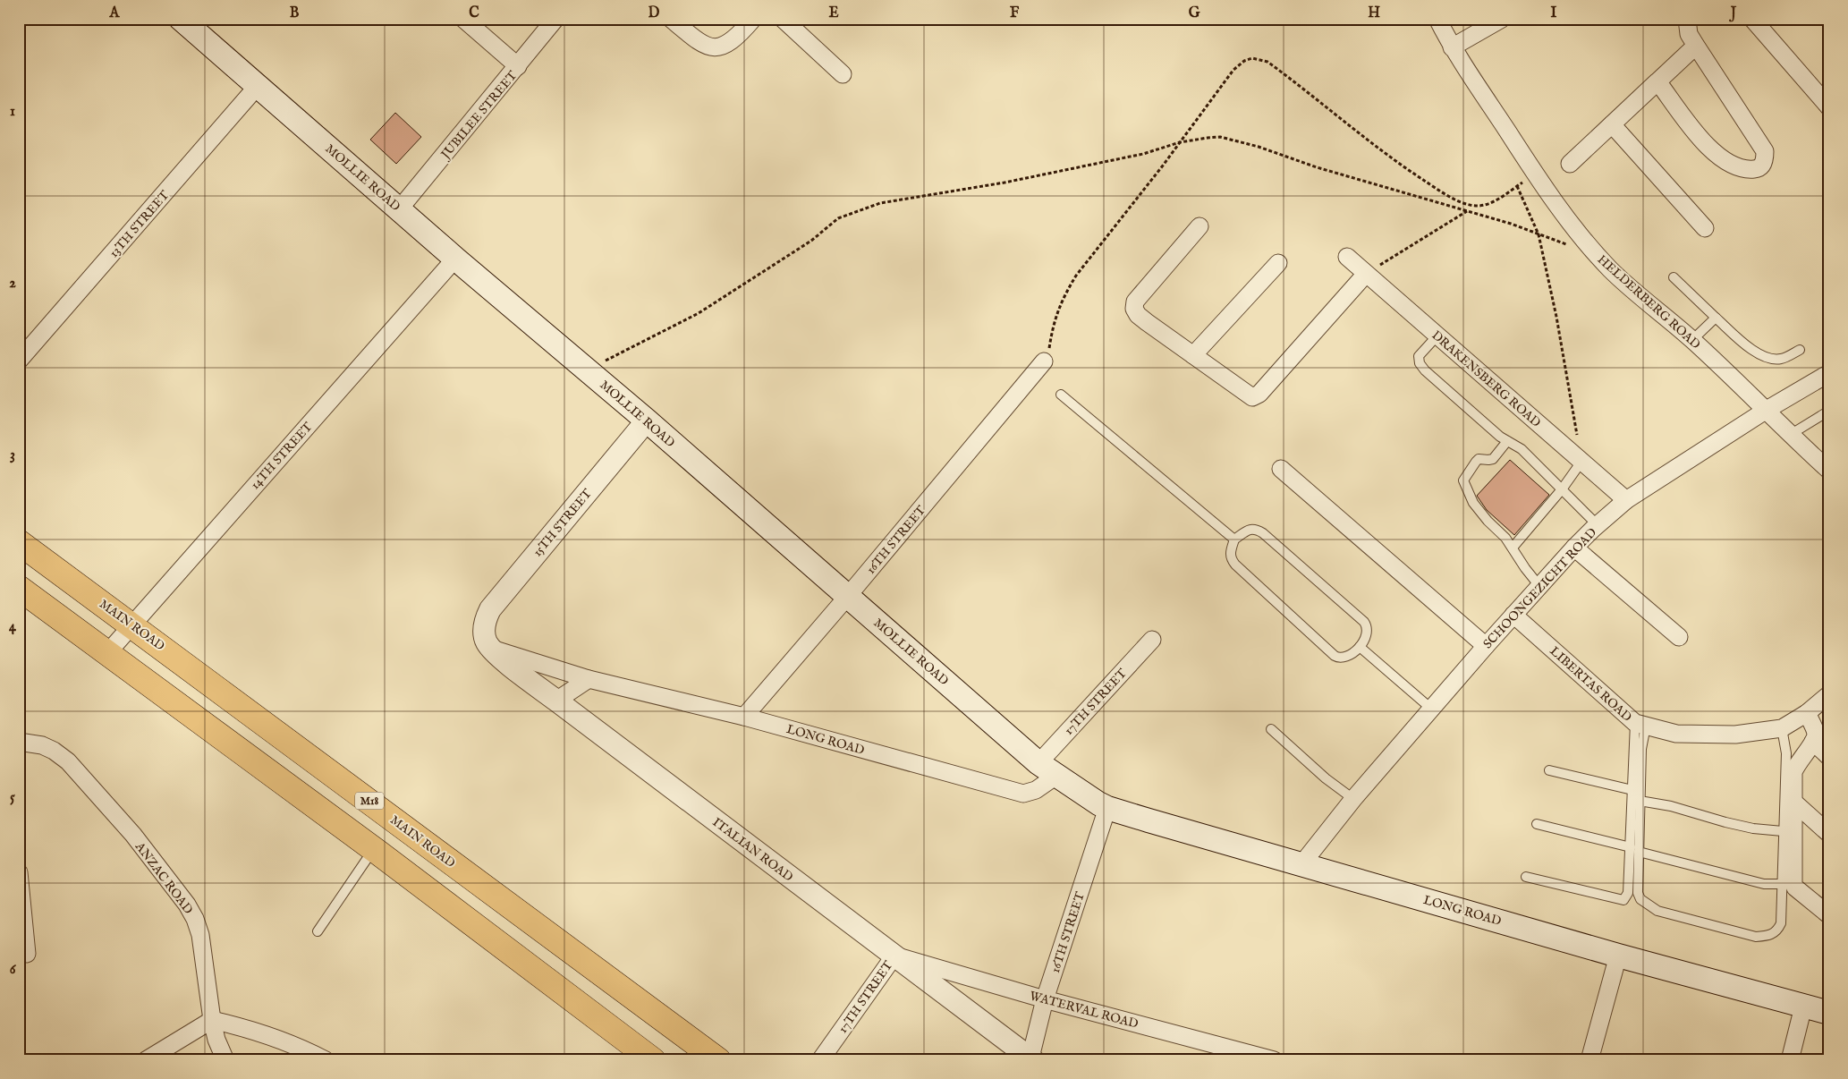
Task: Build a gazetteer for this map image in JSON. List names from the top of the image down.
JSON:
{
  "streets": {
    "main road": [
      "MOLLIE ROAD",
      "MAIN ROAD",
      "LONG ROAD",
      "M18"
    ],
    "street": [
      "JUBILEE STREET",
      "13TH STREET",
      "HELDERBERG ROAD",
      "DRAKENSBERG ROAD",
      "14TH STREET",
      "15TH STREET",
      "16TH STREET",
      "SCHOONGEZICHT ROAD",
      "LIBERTAS ROAD",
      "17TH STREET",
      "ITALIAN ROAD",
      "ANZAC ROAD",
      "WATERVAL ROAD"
    ]
  },
  "crossings": [
    ["JUBILEE STREET", "MOLLIE ROAD"],
    ["MOLLIE ROAD", "13TH STREET"],
    ["MOLLIE ROAD", "14TH STREET"],
    ["MOLLIE ROAD", "15TH STREET"],
    ["MOLLIE ROAD", "16TH STREET"],
    ["MOLLIE ROAD", "17TH STREET"],
    ["MOLLIE ROAD", "LONG ROAD"],
    ["HELDERBERG ROAD", "SCHOONGEZICHT ROAD"],
    ["DRAKENSBERG ROAD", "SCHOONGEZICHT ROAD"],
    ["14TH STREET", "MAIN ROAD"],
    ["15TH STREET", "LONG ROAD"],
    ["15TH STREET", "ITALIAN ROAD"],
    ["16TH STREET", "LONG ROAD"],
    ["16TH STREET", "ITALIAN ROAD"],
    ["16TH STREET", "WATERVAL ROAD"],
    ["SCHOONGEZICHT ROAD", "LIBERTAS ROAD"],
    ["SCHOONGEZICHT ROAD", "LONG ROAD"],
    ["17TH STREET", "LONG ROAD"],
    ["17TH STREET", "ITALIAN ROAD"],
    ["17TH STREET", "WATERVAL ROAD"],
    ["LONG ROAD", "ITALIAN ROAD"],
    ["ITALIAN ROAD", "WATERVAL ROAD"]
  ],
  "grid": {
    "columns": [
      "A",
      "B",
      "C",
      "D",
      "E",
      "F",
      "G",
      "H",
      "I",
      "J"
    ],
    "rows": [
      "1",
      "2",
      "3",
      "4",
      "5",
      "6"
    ]
  }
}
